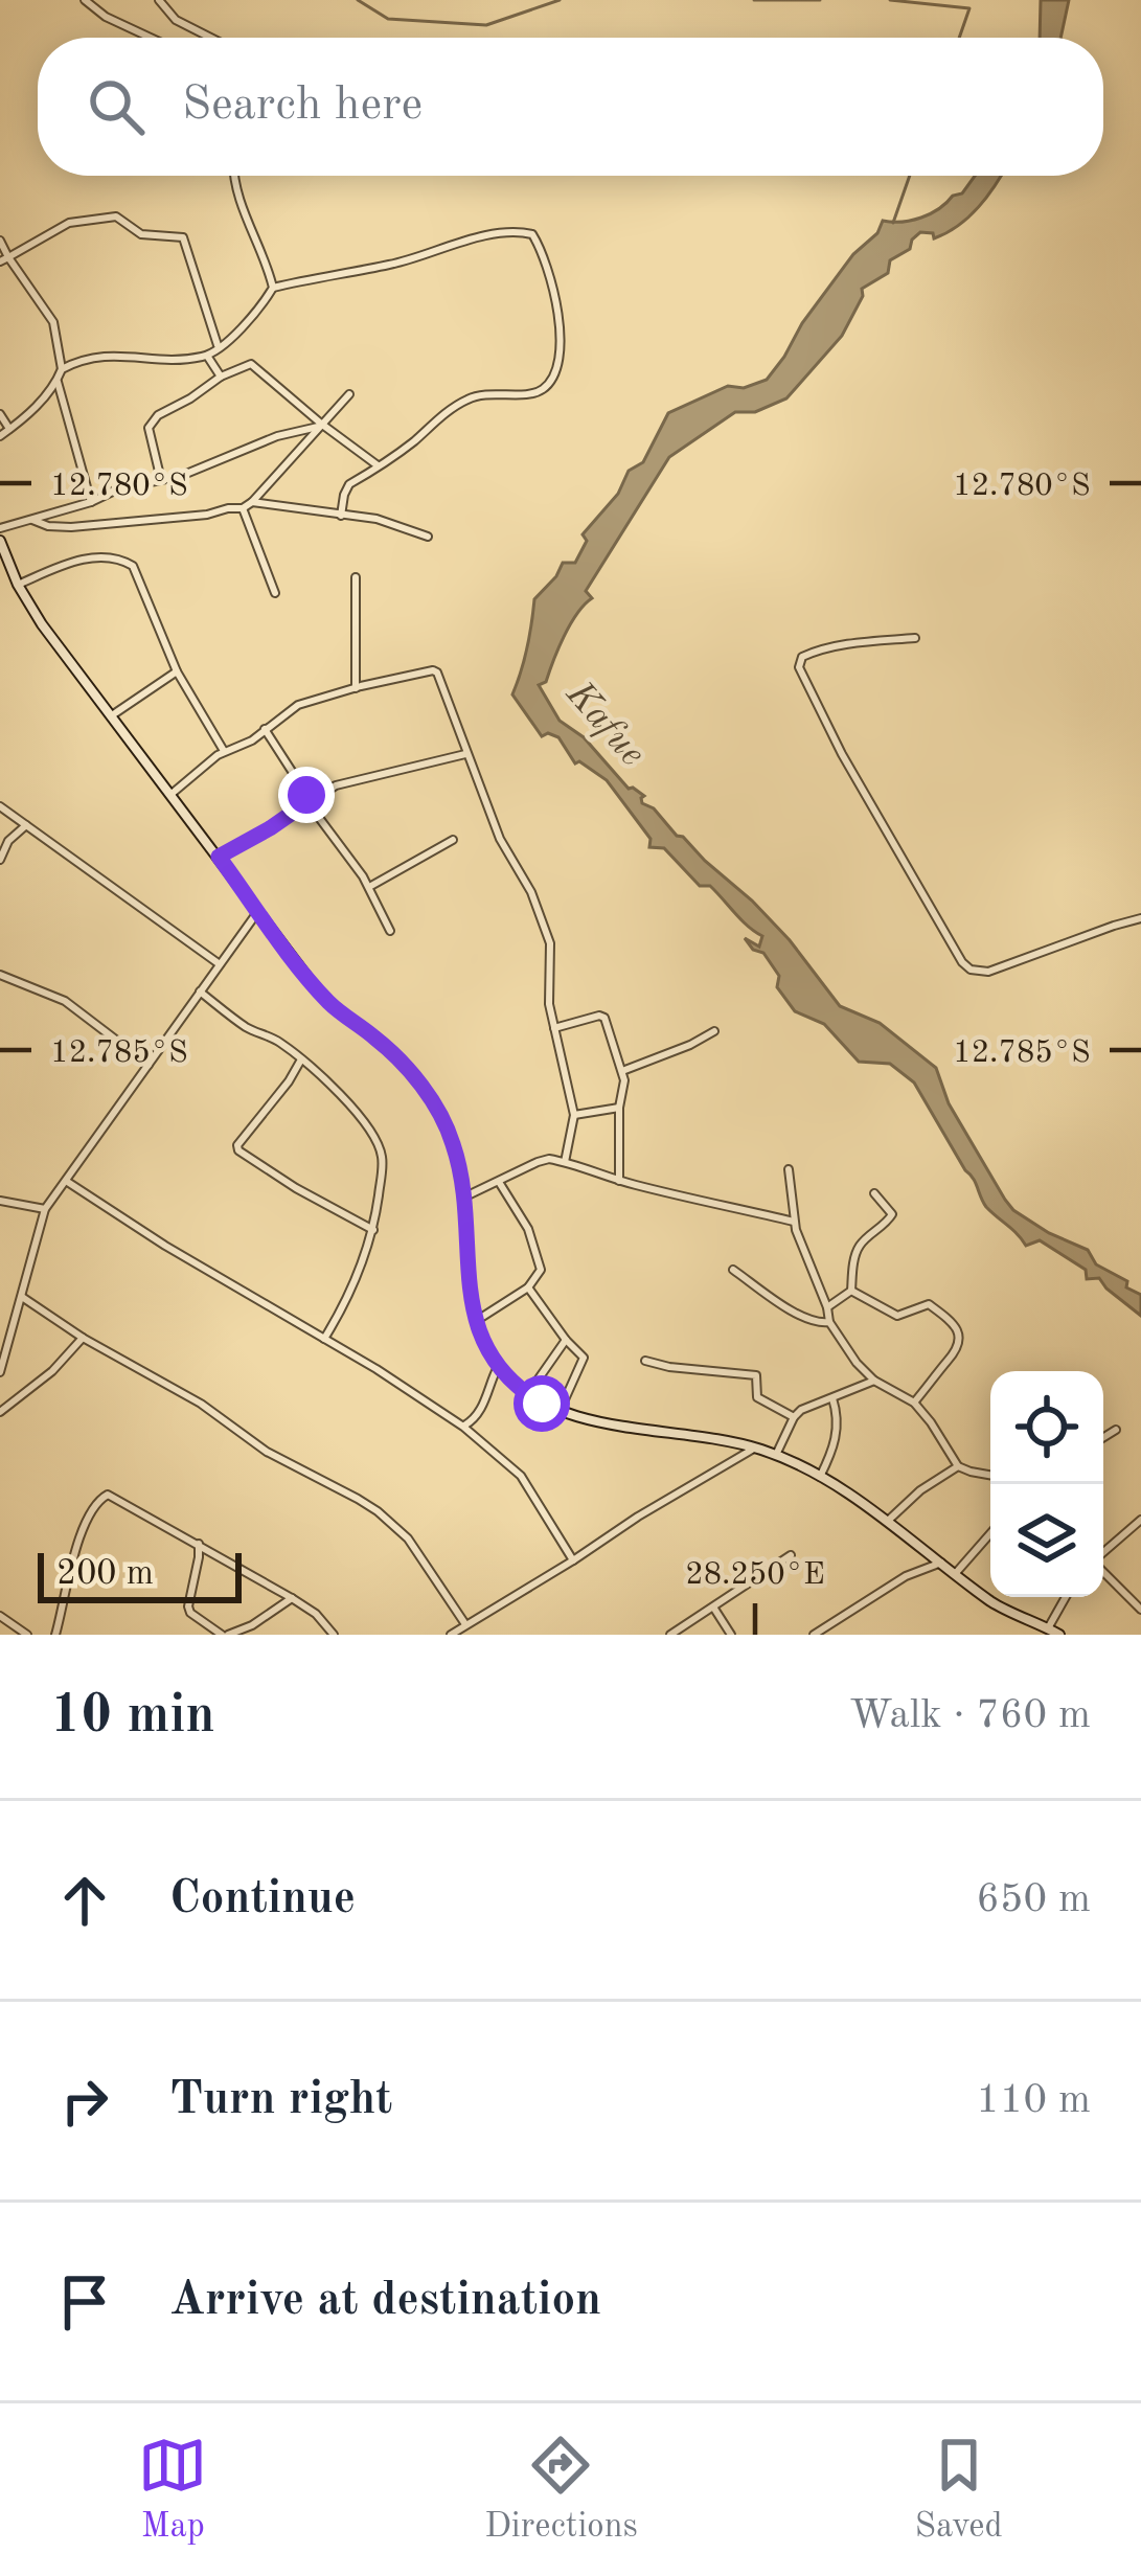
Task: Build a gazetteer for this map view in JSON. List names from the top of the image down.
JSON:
{
  "water": ["Kafue"],
  "scale_bar": "200 m",
  "page": {
    "search": "Search here",
    "scale": "200 m",
    "heading": ["10 min", "Walk · 760 m"],
    "list": [
      ["Continue", "650 m"],
      ["Turn right", "110 m"],
      "Arrive at destination"
    ],
    "nav": ["Map", "Directions", "Saved"]
  },
  "coordinates": ["12.780°S", "12.785°S", "28.250°E"]
}
